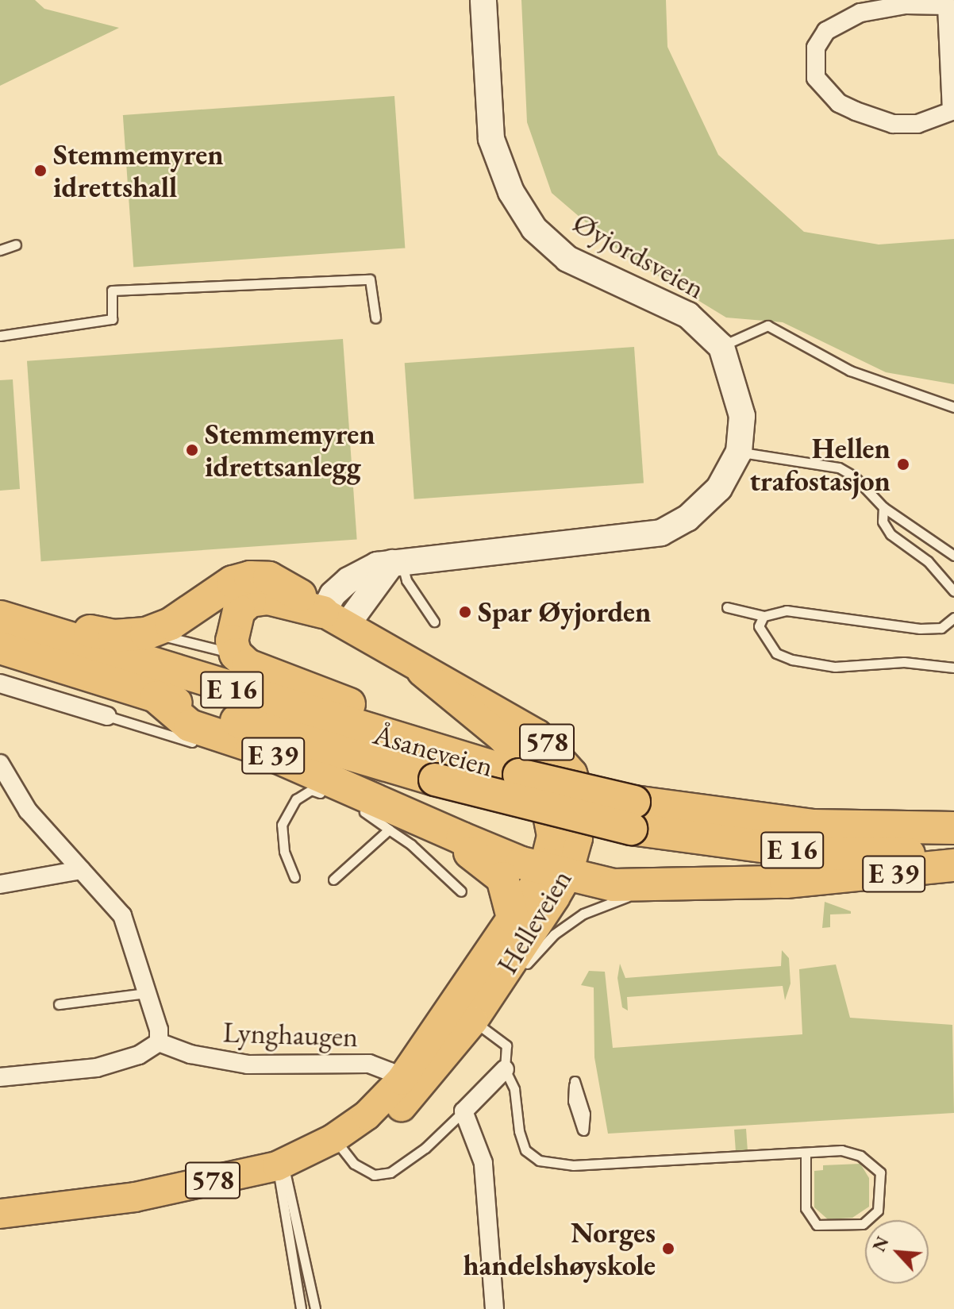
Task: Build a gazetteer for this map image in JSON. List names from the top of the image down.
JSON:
{
  "streets": {
    "highway": ["E 16", "Åsaneveien", "E 39"],
    "main road": ["578", "Helleveien"],
    "street": ["Øyjordsveien", "Lynghaugen"]
  },
  "crossings": [
    ["Øyjordsveien", "Helleveien"],
    ["Åsaneveien", "E 39"],
    ["E 39", "Helleveien"],
    ["Helleveien", "Lynghaugen"]
  ],
  "places": [
    "Stemmemyren idrettshall",
    "Stemmemyren idrettsanlegg",
    "Hellen trafostasjon",
    "Spar Øyjorden",
    "Norges handelshøyskole"
  ],
  "north": "top left"
}
